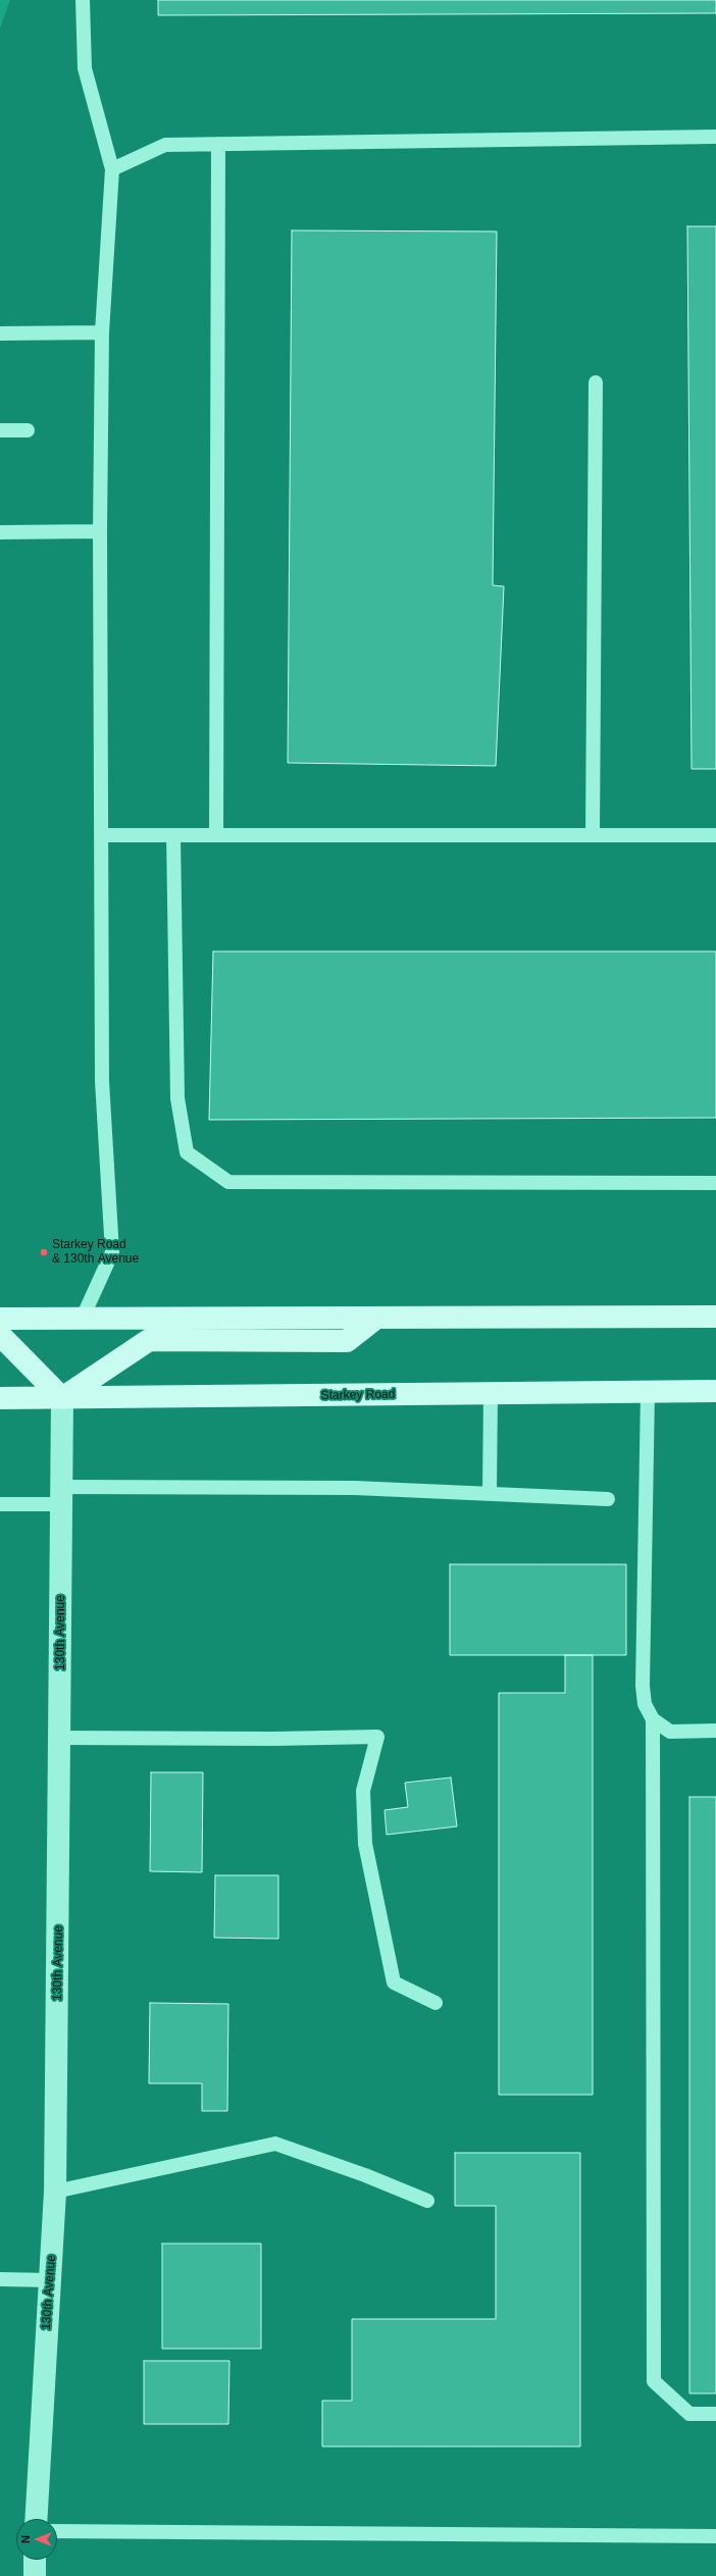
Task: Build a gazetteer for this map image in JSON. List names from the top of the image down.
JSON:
{
  "streets": {
    "main road": ["Starkey Road"],
    "street": ["130th Avenue"]
  },
  "crossings": [
    ["Starkey Road", "130th Avenue"]
  ],
  "places": ["Starkey Road & 130th Avenue"],
  "north": "left"
}
